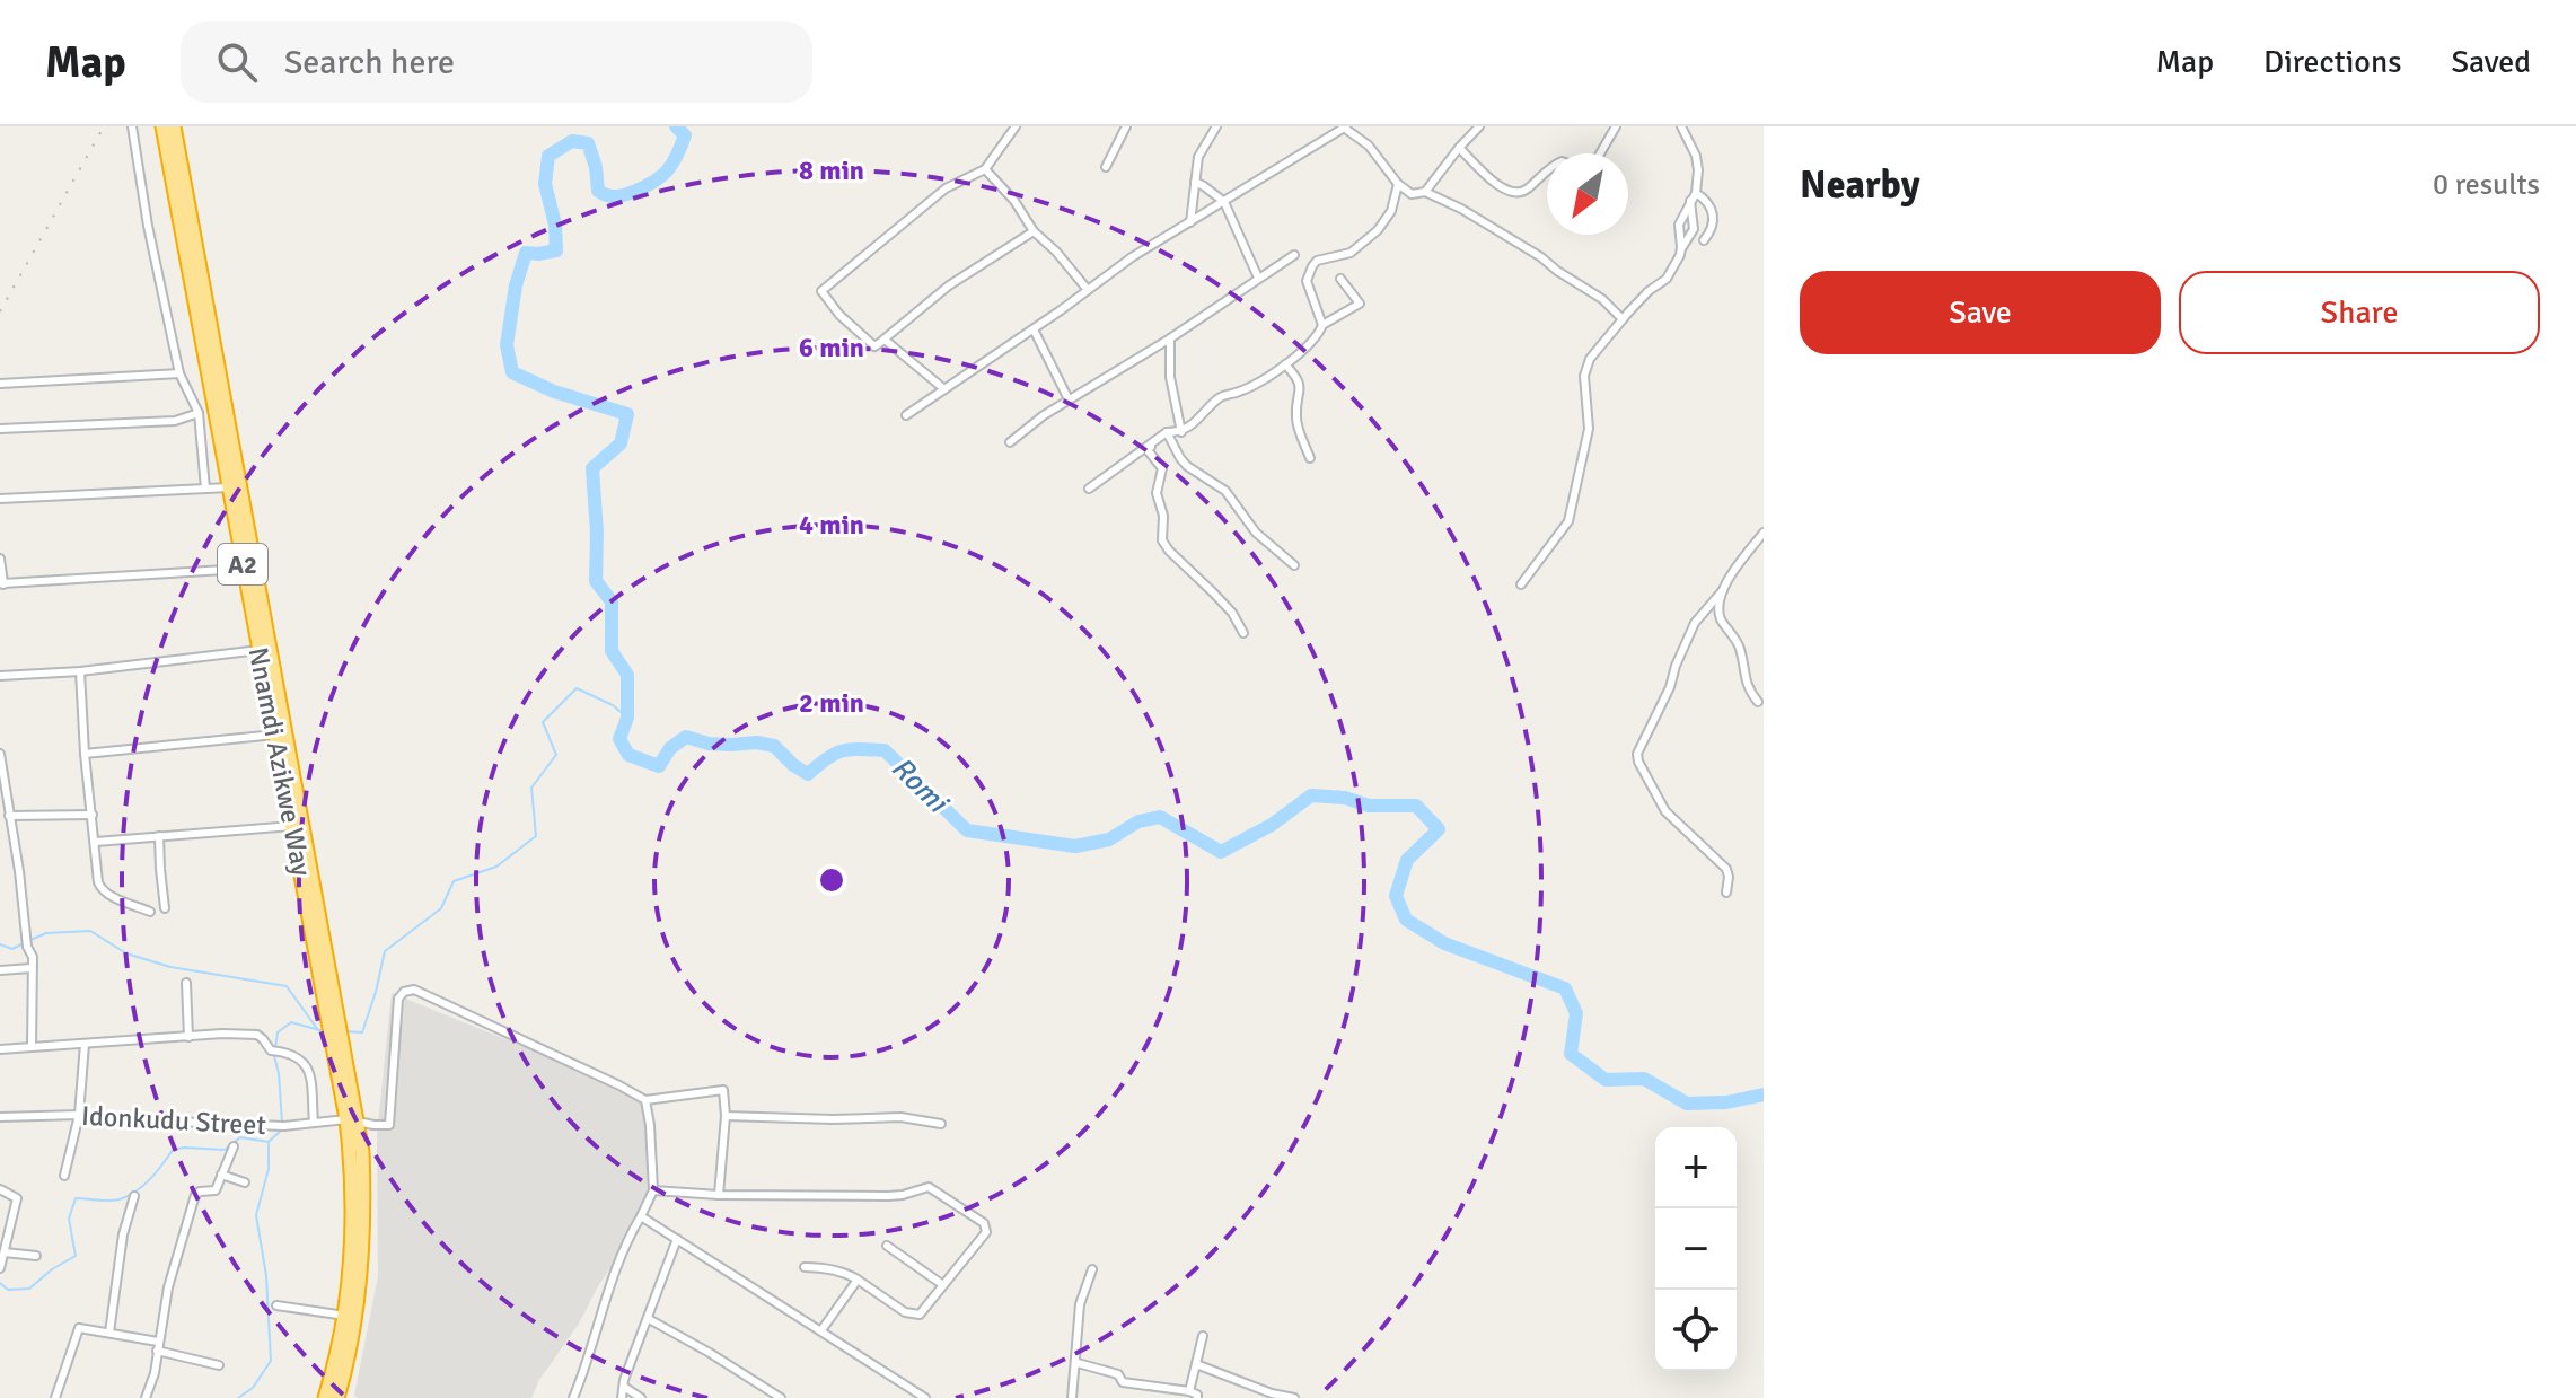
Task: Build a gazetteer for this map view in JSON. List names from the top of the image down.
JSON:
{
  "streets": {
    "highway": ["A2", "Nnamdi Azikwe Way"],
    "street": ["Idonkudu Street"]
  },
  "crossings": [
    ["Nnamdi Azikwe Way", "Idonkudu Street"]
  ],
  "water": ["Romi"],
  "north": "bottom left",
  "page": {
    "header": "Map",
    "search": "Search here",
    "nav": ["Map", "Directions", "Saved"],
    "heading": ["Nearby", "0 results"],
    "buttons": ["Save", "Share"],
    "map_buttons": ["+", "−"]
  },
  "rings": [
    "8 min",
    "6 min",
    "4 min",
    "2 min"
  ]
}
